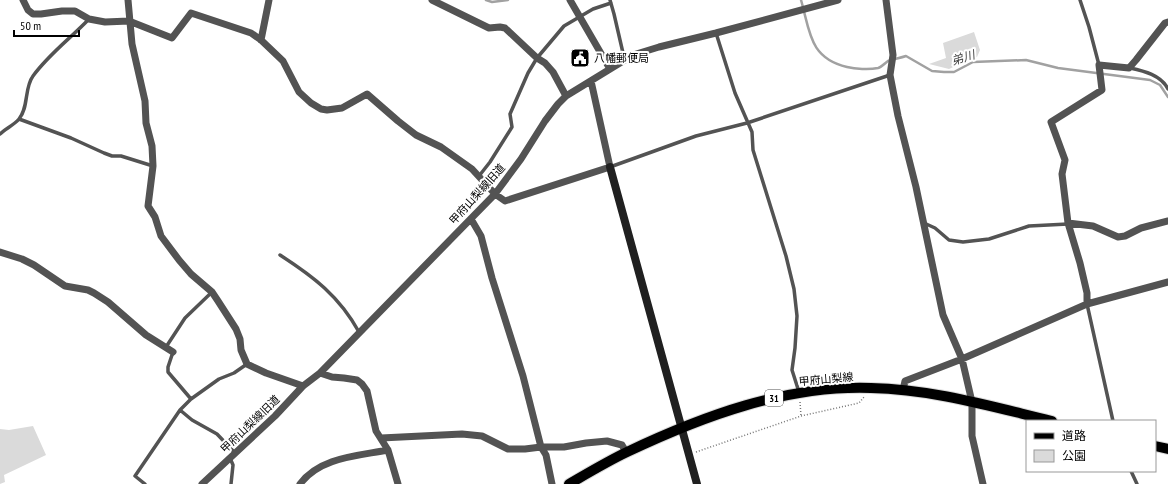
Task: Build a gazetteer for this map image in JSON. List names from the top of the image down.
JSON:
{
  "streets": {
    "main road": ["甲府山梨線", "31"],
    "street": ["甲府山梨線旧道"]
  },
  "water": ["弟川"],
  "places": {
    "public building": ["八幡郵便局"]
  },
  "legend": ["道路", "公園"],
  "scale_bar": "50 m"
}
